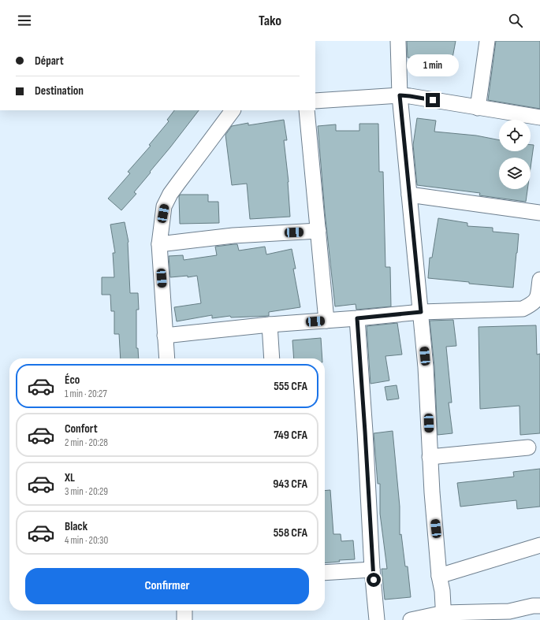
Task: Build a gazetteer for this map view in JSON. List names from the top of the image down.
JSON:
{
  "page": {
    "header": "Tako",
    "banner": ["Départ", "Destination"],
    "bubble": "1 min",
    "list": [
      {
        "name": "Éco",
        "note": "1 min · 20:27",
        "value": "555 CFA"
      },
      {
        "name": "Confort",
        "note": "2 min · 20:28",
        "value": "749 CFA"
      },
      {
        "name": "XL",
        "note": "3 min · 20:29",
        "value": "943 CFA"
      },
      {
        "name": "Black",
        "note": "4 min · 20:30",
        "value": "558 CFA"
      }
    ],
    "buttons": "Confirmer"
  }
}
